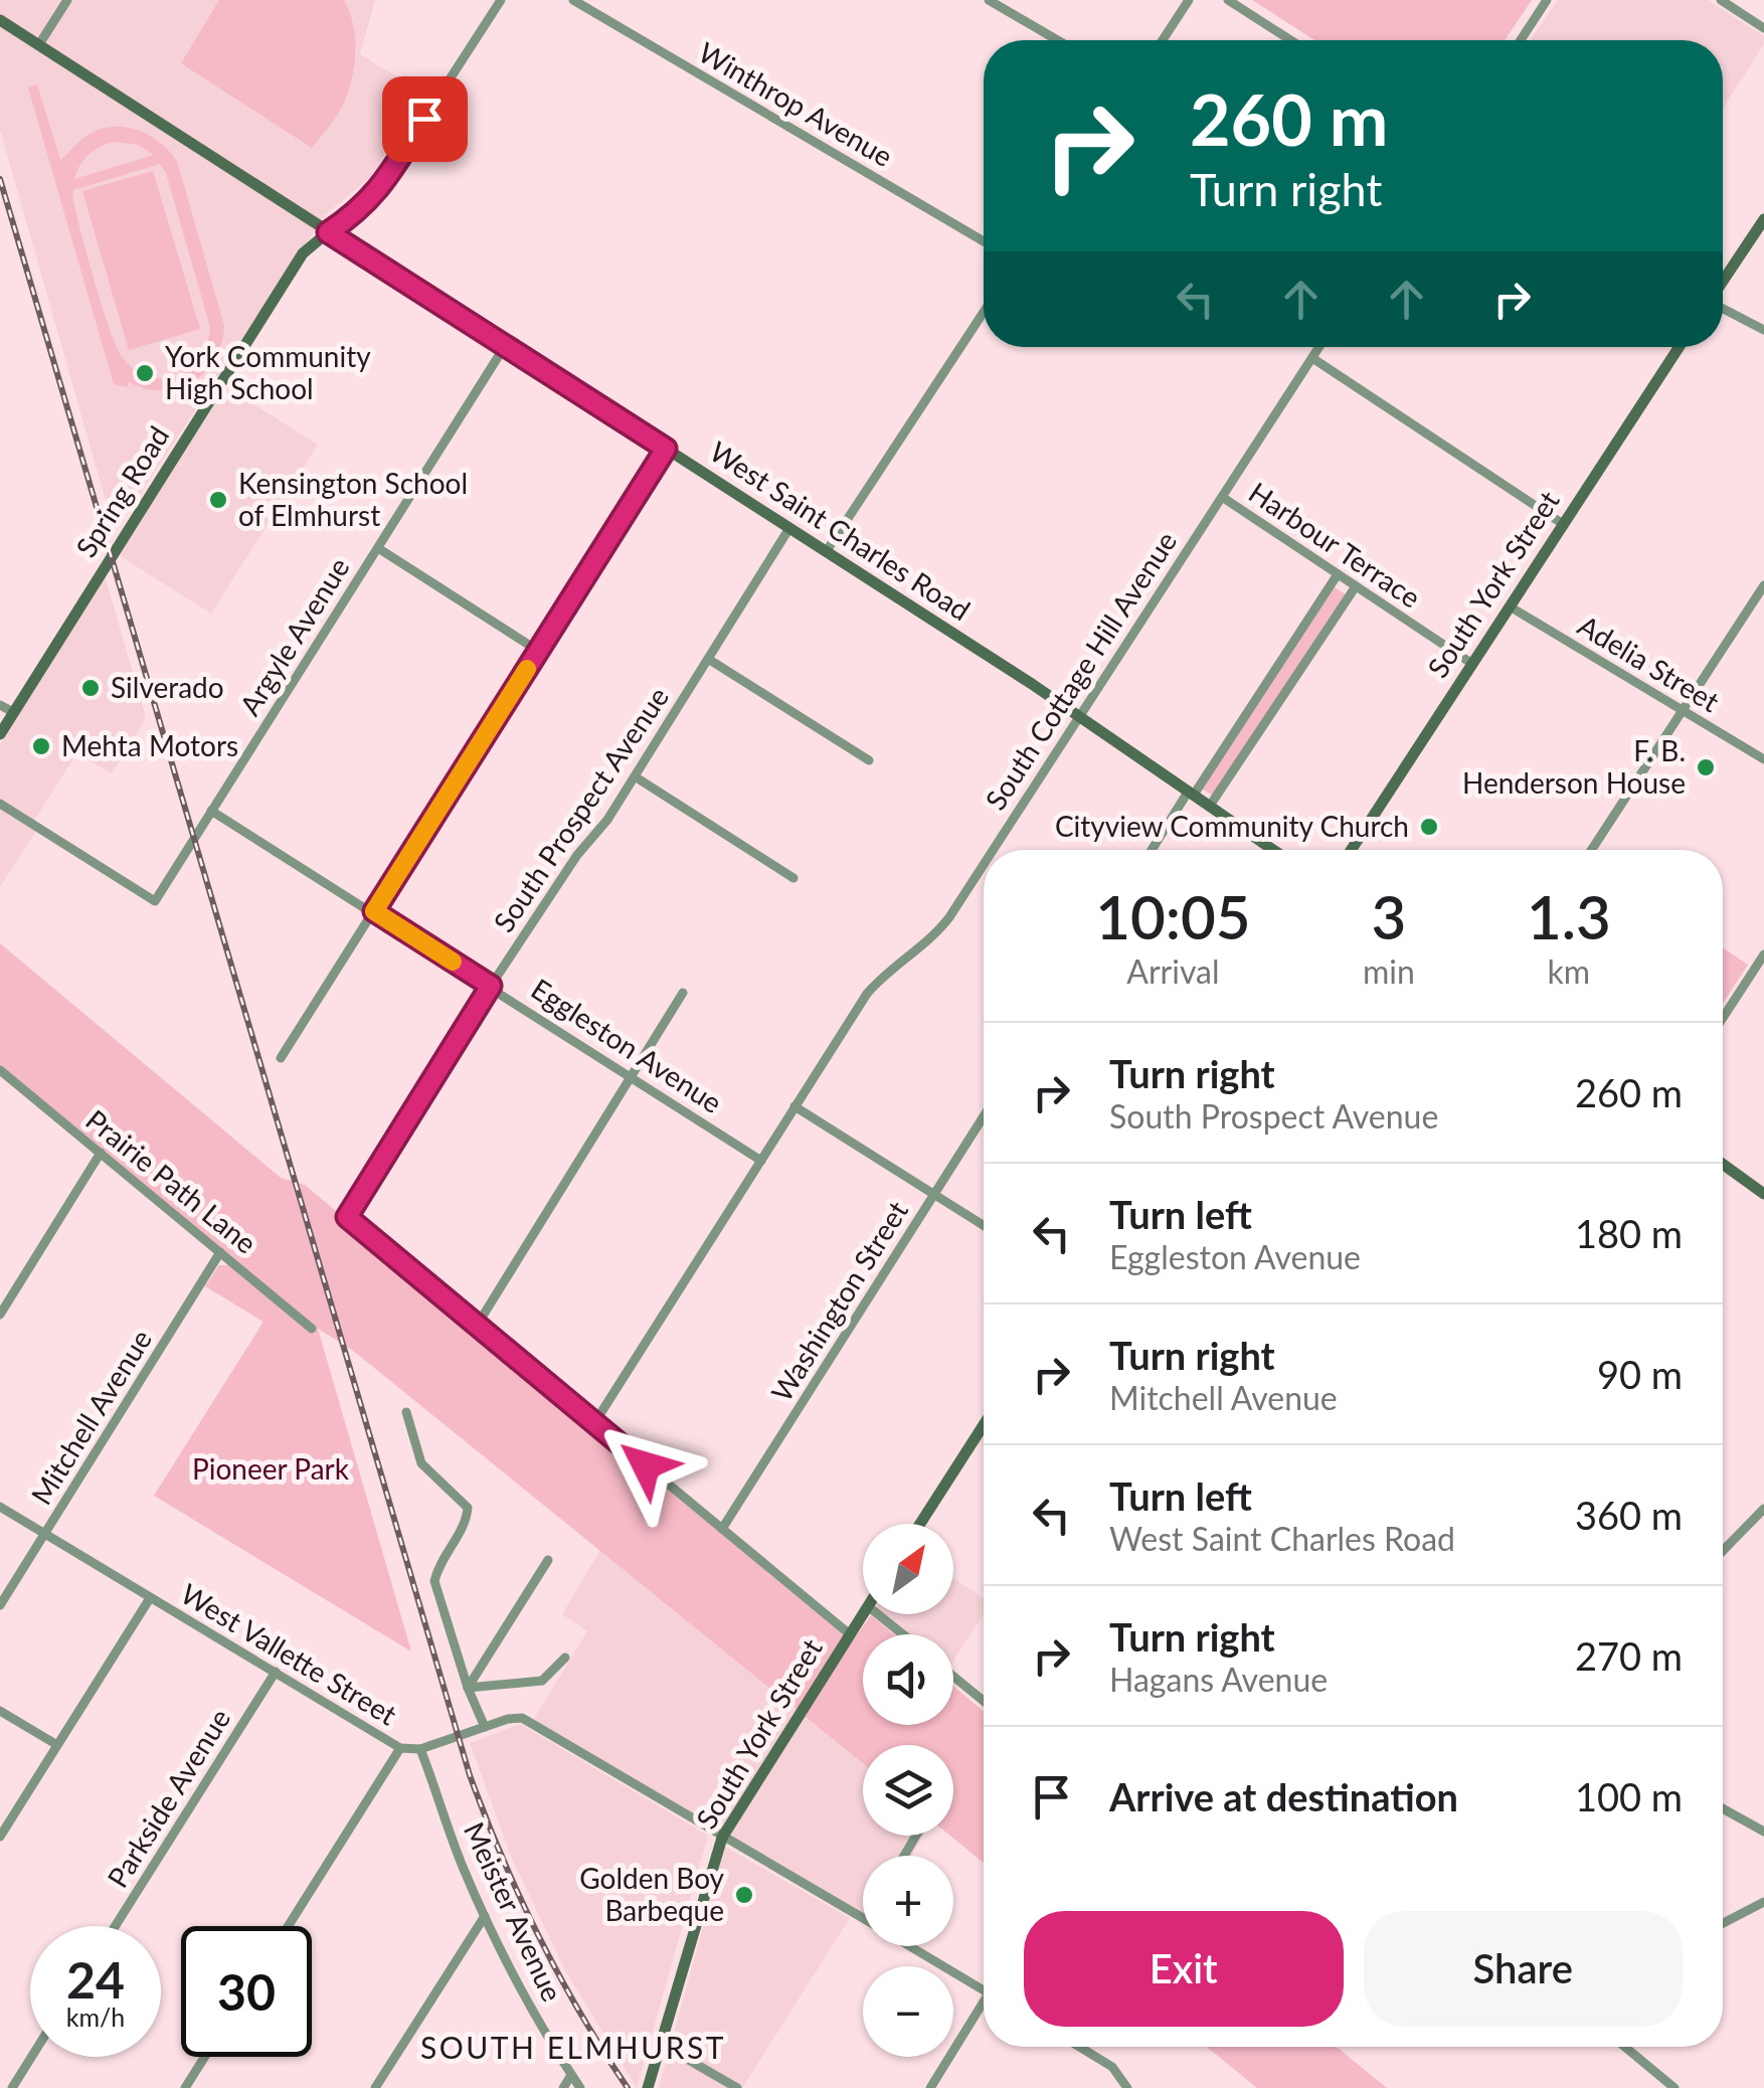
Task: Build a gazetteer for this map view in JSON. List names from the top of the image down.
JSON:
{
  "streets": {
    "main road": ["Spring Road", "West Saint Charles Road", "South York Street"],
    "street": [
      "Winthrop Avenue",
      "Harbour Terrace",
      "Argyle Avenue",
      "Adelia Street",
      "South Cottage Hill Avenue",
      "South Prospect Avenue",
      "Eggleston Avenue",
      "Prairie Path Lane",
      "Washington Street",
      "Mitchell Avenue",
      "West Vallette Street",
      "Parkside Avenue",
      "Meister Avenue"
    ]
  },
  "crossings": [
    ["Spring Road", "West Saint Charles Road"],
    ["West Saint Charles Road", "Argyle Avenue"],
    ["West Saint Charles Road", "South Cottage Hill Avenue"],
    ["West Saint Charles Road", "South Prospect Avenue"],
    ["Harbour Terrace", "South York Street"],
    ["Harbour Terrace", "South Cottage Hill Avenue"],
    ["South York Street", "Adelia Street"],
    ["South York Street", "West Vallette Street"],
    ["Argyle Avenue", "Eggleston Avenue"],
    ["South Cottage Hill Avenue", "Eggleston Avenue"],
    ["South Prospect Avenue", "Eggleston Avenue"],
    ["Prairie Path Lane", "Mitchell Avenue"],
    ["Mitchell Avenue", "West Vallette Street"],
    ["West Vallette Street", "Parkside Avenue"],
    ["West Vallette Street", "Meister Avenue"]
  ],
  "districts": ["SOUTH ELMHURST"],
  "parks": ["Pioneer Park"],
  "places": [
    "York Community High School",
    "Kensington School of Elmhurst",
    "Silverado",
    "Mehta Motors",
    "F. B. Henderson House",
    "Cityview Community Church",
    "Golden Boy Barbeque"
  ],
  "north": "top right",
  "page": {
    "turn": ["260 m", "Turn right"],
    "eta": [
      "10:05",
      "Arrival",
      "3",
      "min",
      "1.3",
      "km"
    ],
    "list": [
      {
        "name": "Turn right",
        "note": "South Prospect Avenue",
        "value": "260 m"
      },
      {
        "name": "Turn left",
        "note": "Eggleston Avenue",
        "value": "180 m"
      },
      {
        "name": "Turn right",
        "note": "Mitchell Avenue",
        "value": "90 m"
      },
      {
        "name": "Turn left",
        "note": "West Saint Charles Road",
        "value": "360 m"
      },
      {
        "name": "Turn right",
        "note": "Hagans Avenue",
        "value": "270 m"
      },
      {
        "name": "Arrive at destination",
        "value": "100 m"
      }
    ],
    "map_buttons": ["+", "−"],
    "buttons": ["Exit", "Share"],
    "speed": "24 km/h",
    "limit": "30"
  }
}
